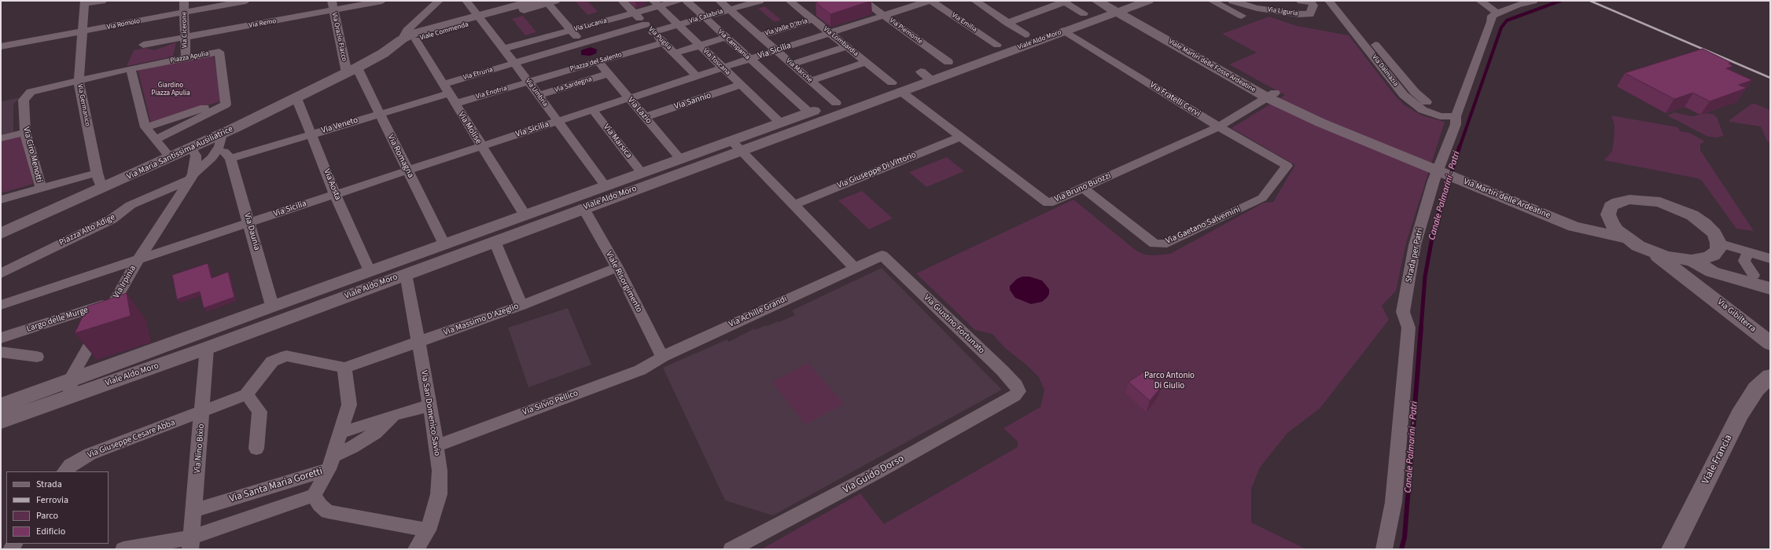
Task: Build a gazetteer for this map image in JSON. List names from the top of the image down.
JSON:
{
  "streets": {
    "street": [
      "Via Liguria",
      "Via Calabria",
      "Via Emilia",
      "Via Remo",
      "Via Romolo",
      "Via Lucania",
      "Via Valle D'Itria",
      "Via Cicerone",
      "Viale Commenda",
      "Via Piemonte",
      "Via Orazio Flacco",
      "Via Puglia",
      "Viale Aldo Moro",
      "Via Lombardia",
      "Via Campania",
      "Via Sicilia",
      "Piazza Apulia",
      "Piazza del Salento",
      "Via Toscana",
      "Viale Martiri delle Fosse Ardeatine",
      "Via Marche",
      "Via Dalmazia",
      "Via Etruria",
      "Via Sardegna",
      "Via Enotria",
      "Via Umbria",
      "Via Fratelli Cervi",
      "Via Sannio",
      "Via Germanico",
      "Via Lazio",
      "Via Veneto",
      "Via Molise",
      "Via Marsica",
      "Via Maria Santissima Ausiliatrice",
      "Via Ciro Menotti",
      "Via Romagna",
      "Via Giuseppe Di Vittorio",
      "Via Aosta",
      "Via Bruno Buozzi",
      "Via Martiri delle Ardeatine",
      "Via Gaetano Salvemini",
      "Piazza Alto Adige",
      "Via Daunia",
      "Strada per Patri",
      "Via Irpinia",
      "Viale Risorgimento",
      "Via Achille Grandi",
      "Via Gibilterra",
      "Largo delle Murge",
      "Via Massimo D'Azeglio",
      "Via Giustino Fortunato",
      "Via Silvio Pellico",
      "Via San Domenico Savio",
      "Via Giuseppe Cesare Abba",
      "Via Nino Bixio",
      "Viale Francia",
      "Via Guido Dorso",
      "Via Santa Maria Goretti"
    ]
  },
  "crossings": [
    ["Via Calabria", "Via Puglia"],
    ["Via Calabria", "Via Campania"],
    ["Via Calabria", "Via Toscana"],
    ["Via Calabria", "Via Marche"],
    ["Via Emilia", "Viale Aldo Moro"],
    ["Via Remo", "Via Cicerone"],
    ["Via Remo", "Via Orazio Flacco"],
    ["Via Romolo", "Via Cicerone"],
    ["Via Romolo", "Via Germanico"],
    ["Via Lucania", "Via Puglia"],
    ["Via Lucania", "Via Toscana"],
    ["Via Lucania", "Via Umbria"],
    ["Via Valle D'Itria", "Via Lombardia"],
    ["Via Valle D'Itria", "Via Marche"],
    ["Via Cicerone", "Piazza Apulia"],
    ["Viale Commenda", "Via Umbria"],
    ["Viale Commenda", "Via Molise"],
    ["Viale Commenda", "Via Maria Santissima Ausiliatrice"],
    ["Via Piemonte", "Viale Aldo Moro"],
    ["Via Piemonte", "Via Sicilia"],
    ["Via Orazio Flacco", "Via Maria Santissima Ausiliatrice"],
    ["Via Orazio Flacco", "Via Romagna"],
    ["Via Puglia", "Via Sicilia"],
    ["Via Puglia", "Piazza del Salento"],
    ["Viale Aldo Moro", "Via Lombardia"],
    ["Viale Aldo Moro", "Via Campania"],
    ["Viale Aldo Moro", "Via Toscana"],
    ["Viale Aldo Moro", "Viale Martiri delle Fosse Ardeatine"],
    ["Viale Aldo Moro", "Via Marche"],
    ["Viale Aldo Moro", "Via Umbria"],
    ["Viale Aldo Moro", "Via Fratelli Cervi"],
    ["Viale Aldo Moro", "Via Lazio"],
    ["Viale Aldo Moro", "Via Molise"],
    ["Viale Aldo Moro", "Via Marsica"],
    ["Viale Aldo Moro", "Via Romagna"],
    ["Viale Aldo Moro", "Via Aosta"],
    ["Viale Aldo Moro", "Via Bruno Buozzi"],
    ["Viale Aldo Moro", "Via Daunia"],
    ["Viale Aldo Moro", "Via Irpinia"],
    ["Viale Aldo Moro", "Viale Risorgimento"],
    ["Viale Aldo Moro", "Via San Domenico Savio"],
    ["Viale Aldo Moro", "Via Nino Bixio"],
    ["Via Lombardia", "Via Sicilia"],
    ["Via Lombardia", "Via Bruno Buozzi"],
    ["Via Campania", "Via Sicilia"],
    ["Via Sicilia", "Via Toscana"],
    ["Via Sicilia", "Via Marche"],
    ["Via Sicilia", "Via Umbria"],
    ["Via Sicilia", "Via Lazio"],
    ["Via Sicilia", "Via Molise"],
    ["Via Sicilia", "Via Marsica"],
    ["Via Sicilia", "Via Romagna"],
    ["Via Sicilia", "Via Aosta"],
    ["Via Sicilia", "Via Daunia"],
    ["Via Sicilia", "Via Irpinia"],
    ["Piazza Apulia", "Via Germanico"],
    ["Piazza Apulia", "Via Ciro Menotti"],
    ["Piazza del Salento", "Via Enotria"],
    ["Piazza del Salento", "Via Umbria"],
    ["Piazza del Salento", "Via Lazio"],
    ["Via Toscana", "Via Sannio"],
    ["Viale Martiri delle Fosse Ardeatine", "Via Martiri delle Ardeatine"],
    ["Via Dalmazia", "Strada per Patri"],
    ["Via Etruria", "Via Umbria"],
    ["Via Etruria", "Via Molise"],
    ["Via Sardegna", "Via Umbria"],
    ["Via Sardegna", "Via Lazio"],
    ["Via Enotria", "Via Umbria"],
    ["Via Enotria", "Via Molise"],
    ["Via Fratelli Cervi", "Via Bruno Buozzi"],
    ["Via Fratelli Cervi", "Via Gaetano Salvemini"],
    ["Via Sannio", "Via Lazio"],
    ["Via Germanico", "Via Maria Santissima Ausiliatrice"],
    ["Via Veneto", "Via Molise"],
    ["Via Veneto", "Via Romagna"],
    ["Via Veneto", "Via Aosta"],
    ["Via Veneto", "Via Daunia"],
    ["Via Maria Santissima Ausiliatrice", "Via Romagna"],
    ["Via Maria Santissima Ausiliatrice", "Via Aosta"],
    ["Via Giuseppe Di Vittorio", "Via Bruno Buozzi"],
    ["Via Bruno Buozzi", "Via Gaetano Salvemini"],
    ["Piazza Alto Adige", "Via Irpinia"],
    ["Via Irpinia", "Largo delle Murge"],
    ["Viale Risorgimento", "Via Achille Grandi"],
    ["Viale Risorgimento", "Via Massimo D'Azeglio"],
    ["Viale Risorgimento", "Via Silvio Pellico"],
    ["Via Achille Grandi", "Via Giustino Fortunato"],
    ["Via Achille Grandi", "Via Silvio Pellico"],
    ["Via Massimo D'Azeglio", "Via San Domenico Savio"],
    ["Via Giustino Fortunato", "Via Guido Dorso"],
    ["Via Silvio Pellico", "Via San Domenico Savio"],
    ["Via Giuseppe Cesare Abba", "Via Nino Bixio"],
    ["Via Nino Bixio", "Via Santa Maria Goretti"]
  ],
  "water": ["Canale Palmarini - Patri"],
  "parks": ["Giardino Piazza Apulia", "Parco Antonio Di Giulio"],
  "legend": [
    "Strada",
    "Ferrovia",
    "Parco",
    "Edificio"
  ]
}
